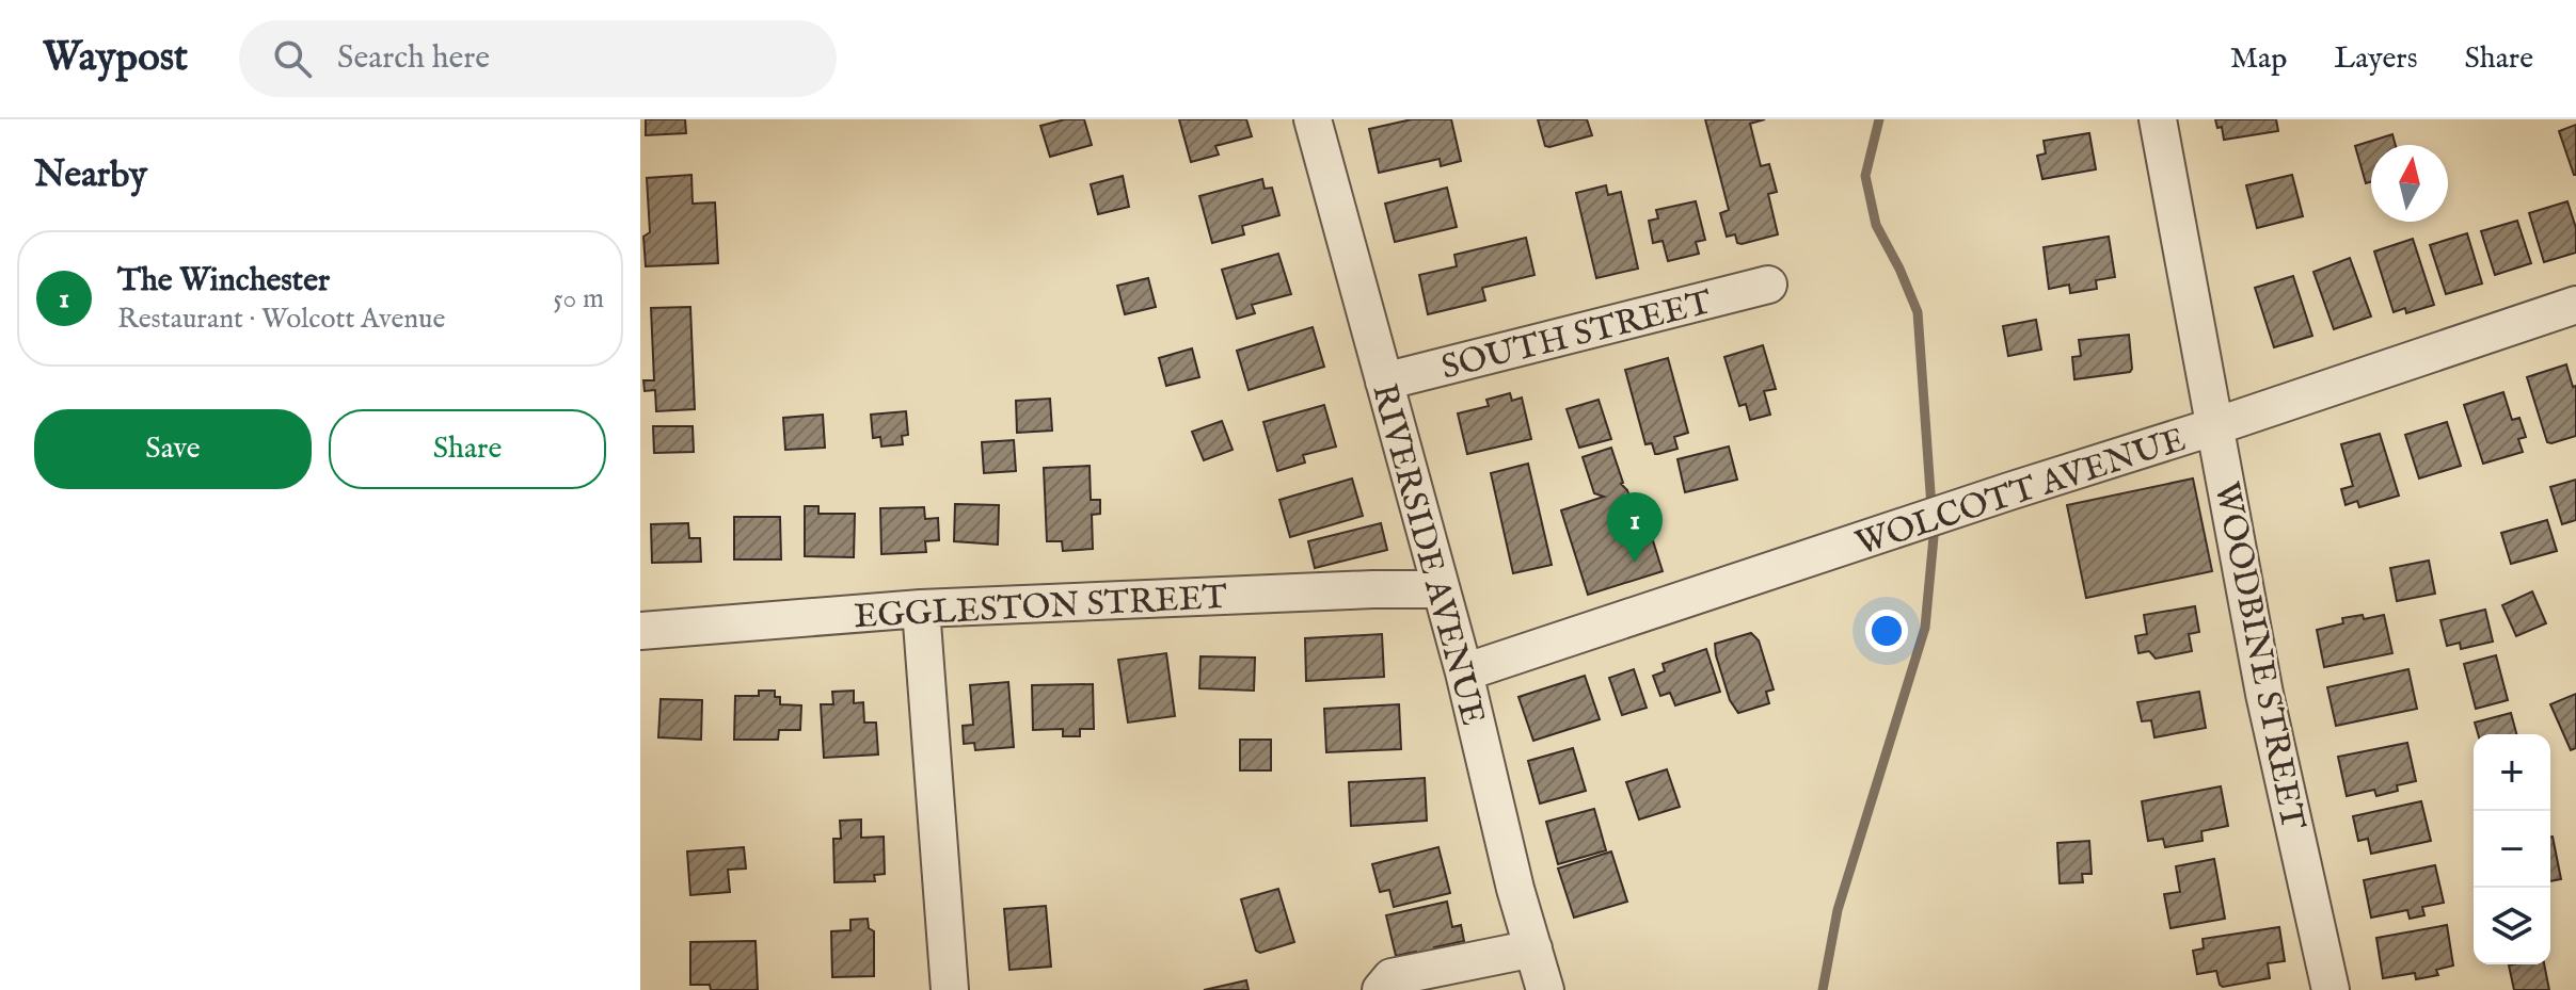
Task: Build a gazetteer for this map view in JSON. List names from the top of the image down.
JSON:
{
  "streets": {
    "street": [
      "SOUTH STREET",
      "WOLCOTT AVENUE",
      "RIVERSIDE AVENUE",
      "EGGLESTON STREET",
      "WOODBINE STREET"
    ]
  },
  "crossings": [
    ["SOUTH STREET", "RIVERSIDE AVENUE"],
    ["WOLCOTT AVENUE", "RIVERSIDE AVENUE"],
    ["WOLCOTT AVENUE", "WOODBINE STREET"],
    ["RIVERSIDE AVENUE", "EGGLESTON STREET"]
  ],
  "north": "top",
  "page": {
    "header": "Waypost",
    "search": "Search here",
    "nav": ["Map", "Layers", "Share"],
    "heading": "Nearby",
    "list": [
      {
        "mark": "1",
        "name": "The Winchester",
        "note": "Restaurant · Wolcott Avenue",
        "value": "50 m"
      }
    ],
    "buttons": ["Save", "Share"],
    "pins": "1",
    "map_buttons": ["+", "−"]
  }
}
